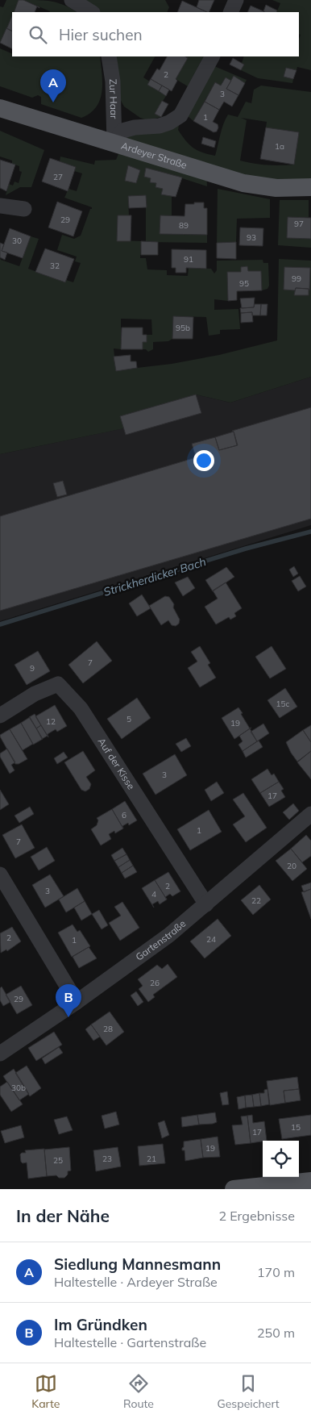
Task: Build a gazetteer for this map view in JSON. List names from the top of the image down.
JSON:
{
  "streets": {
    "main road": ["Ardeyer Straße"],
    "street": ["Zur Haar", "Auf der Kisse", "Gartenstraße"]
  },
  "crossings": [
    ["Zur Haar", "Ardeyer Straße"],
    ["Auf der Kisse", "Gartenstraße"]
  ],
  "water": ["Strickherdicker Bach"],
  "house_numbers": [
    "2",
    "3",
    "1",
    "1a",
    "27",
    "29",
    "97",
    "89",
    "93",
    "30",
    "91",
    "32",
    "99",
    "95",
    "95b",
    "7",
    "9",
    "15c",
    "5",
    "12",
    "19",
    "3",
    "17",
    "6",
    "1",
    "7",
    "20",
    "2",
    "3",
    "4",
    "22",
    "2",
    "24",
    "1",
    "26",
    "29",
    "28",
    "30b",
    "15",
    "17",
    "19",
    "23",
    "21",
    "25"
  ],
  "page": {
    "search": "Hier suchen",
    "pins": ["A", "B"],
    "heading": ["In der Nähe", "2 Ergebnisse"],
    "list": [
      {
        "mark": "A",
        "name": "Siedlung Mannesmann",
        "note": "Haltestelle · Ardeyer Straße",
        "value": "170 m"
      },
      {
        "mark": "B",
        "name": "Im Gründken",
        "note": "Haltestelle · Gartenstraße",
        "value": "250 m"
      }
    ],
    "nav": ["Karte", "Route", "Gespeichert"]
  }
}
